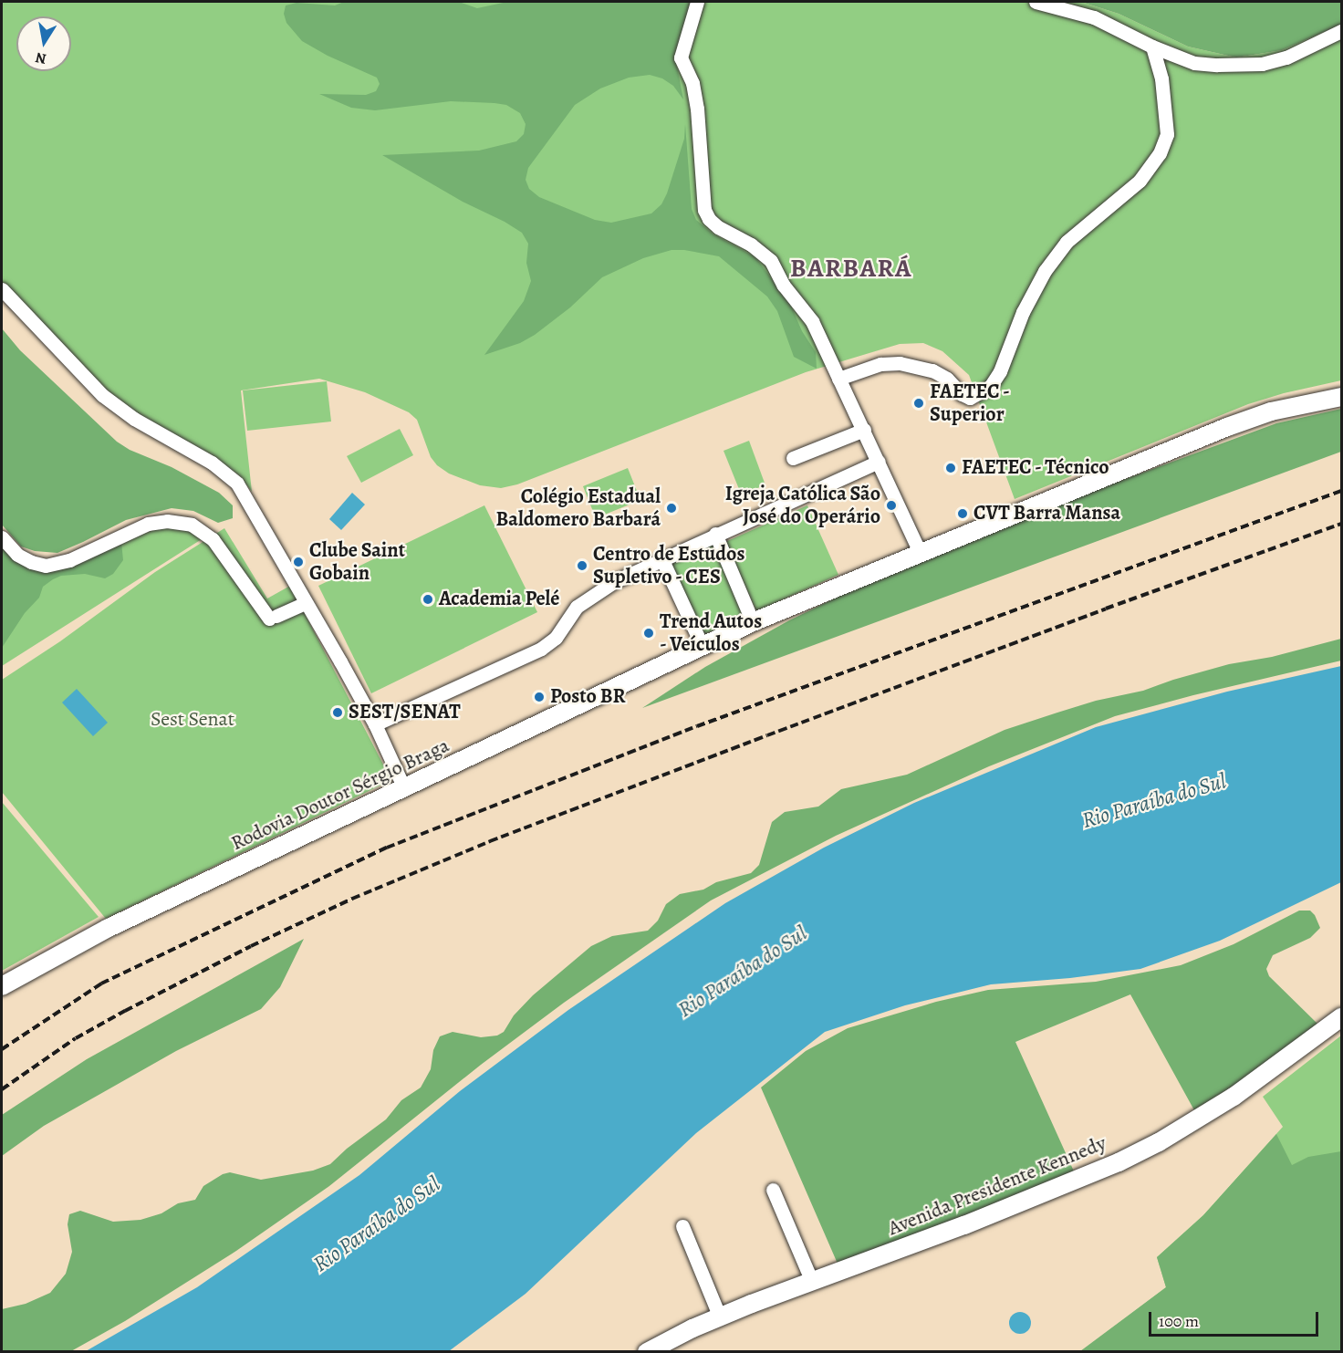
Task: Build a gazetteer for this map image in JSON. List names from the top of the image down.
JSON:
{
  "streets": {
    "main road": ["Rodovia Doutor Sérgio Braga", "Avenida Presidente Kennedy"]
  },
  "districts": ["BARBARÁ"],
  "water": ["Rio Paraíba do Sul"],
  "parks": ["Sest Senat"],
  "places": [
    "FAETEC - Superior",
    "FAETEC - Técnico",
    "Igreja Católica São José do Operário",
    "Colégio Estadual Baldomero Barbará",
    "CVT Barra Mansa",
    "Clube Saint Gobain",
    "Centro de Estudos Supletivo - CES",
    "Academia Pelé",
    "Trend Autos - Veículos",
    "Posto BR",
    "SEST/SENAT"
  ],
  "scale_bar": "100 m",
  "north": "bottom"
}
